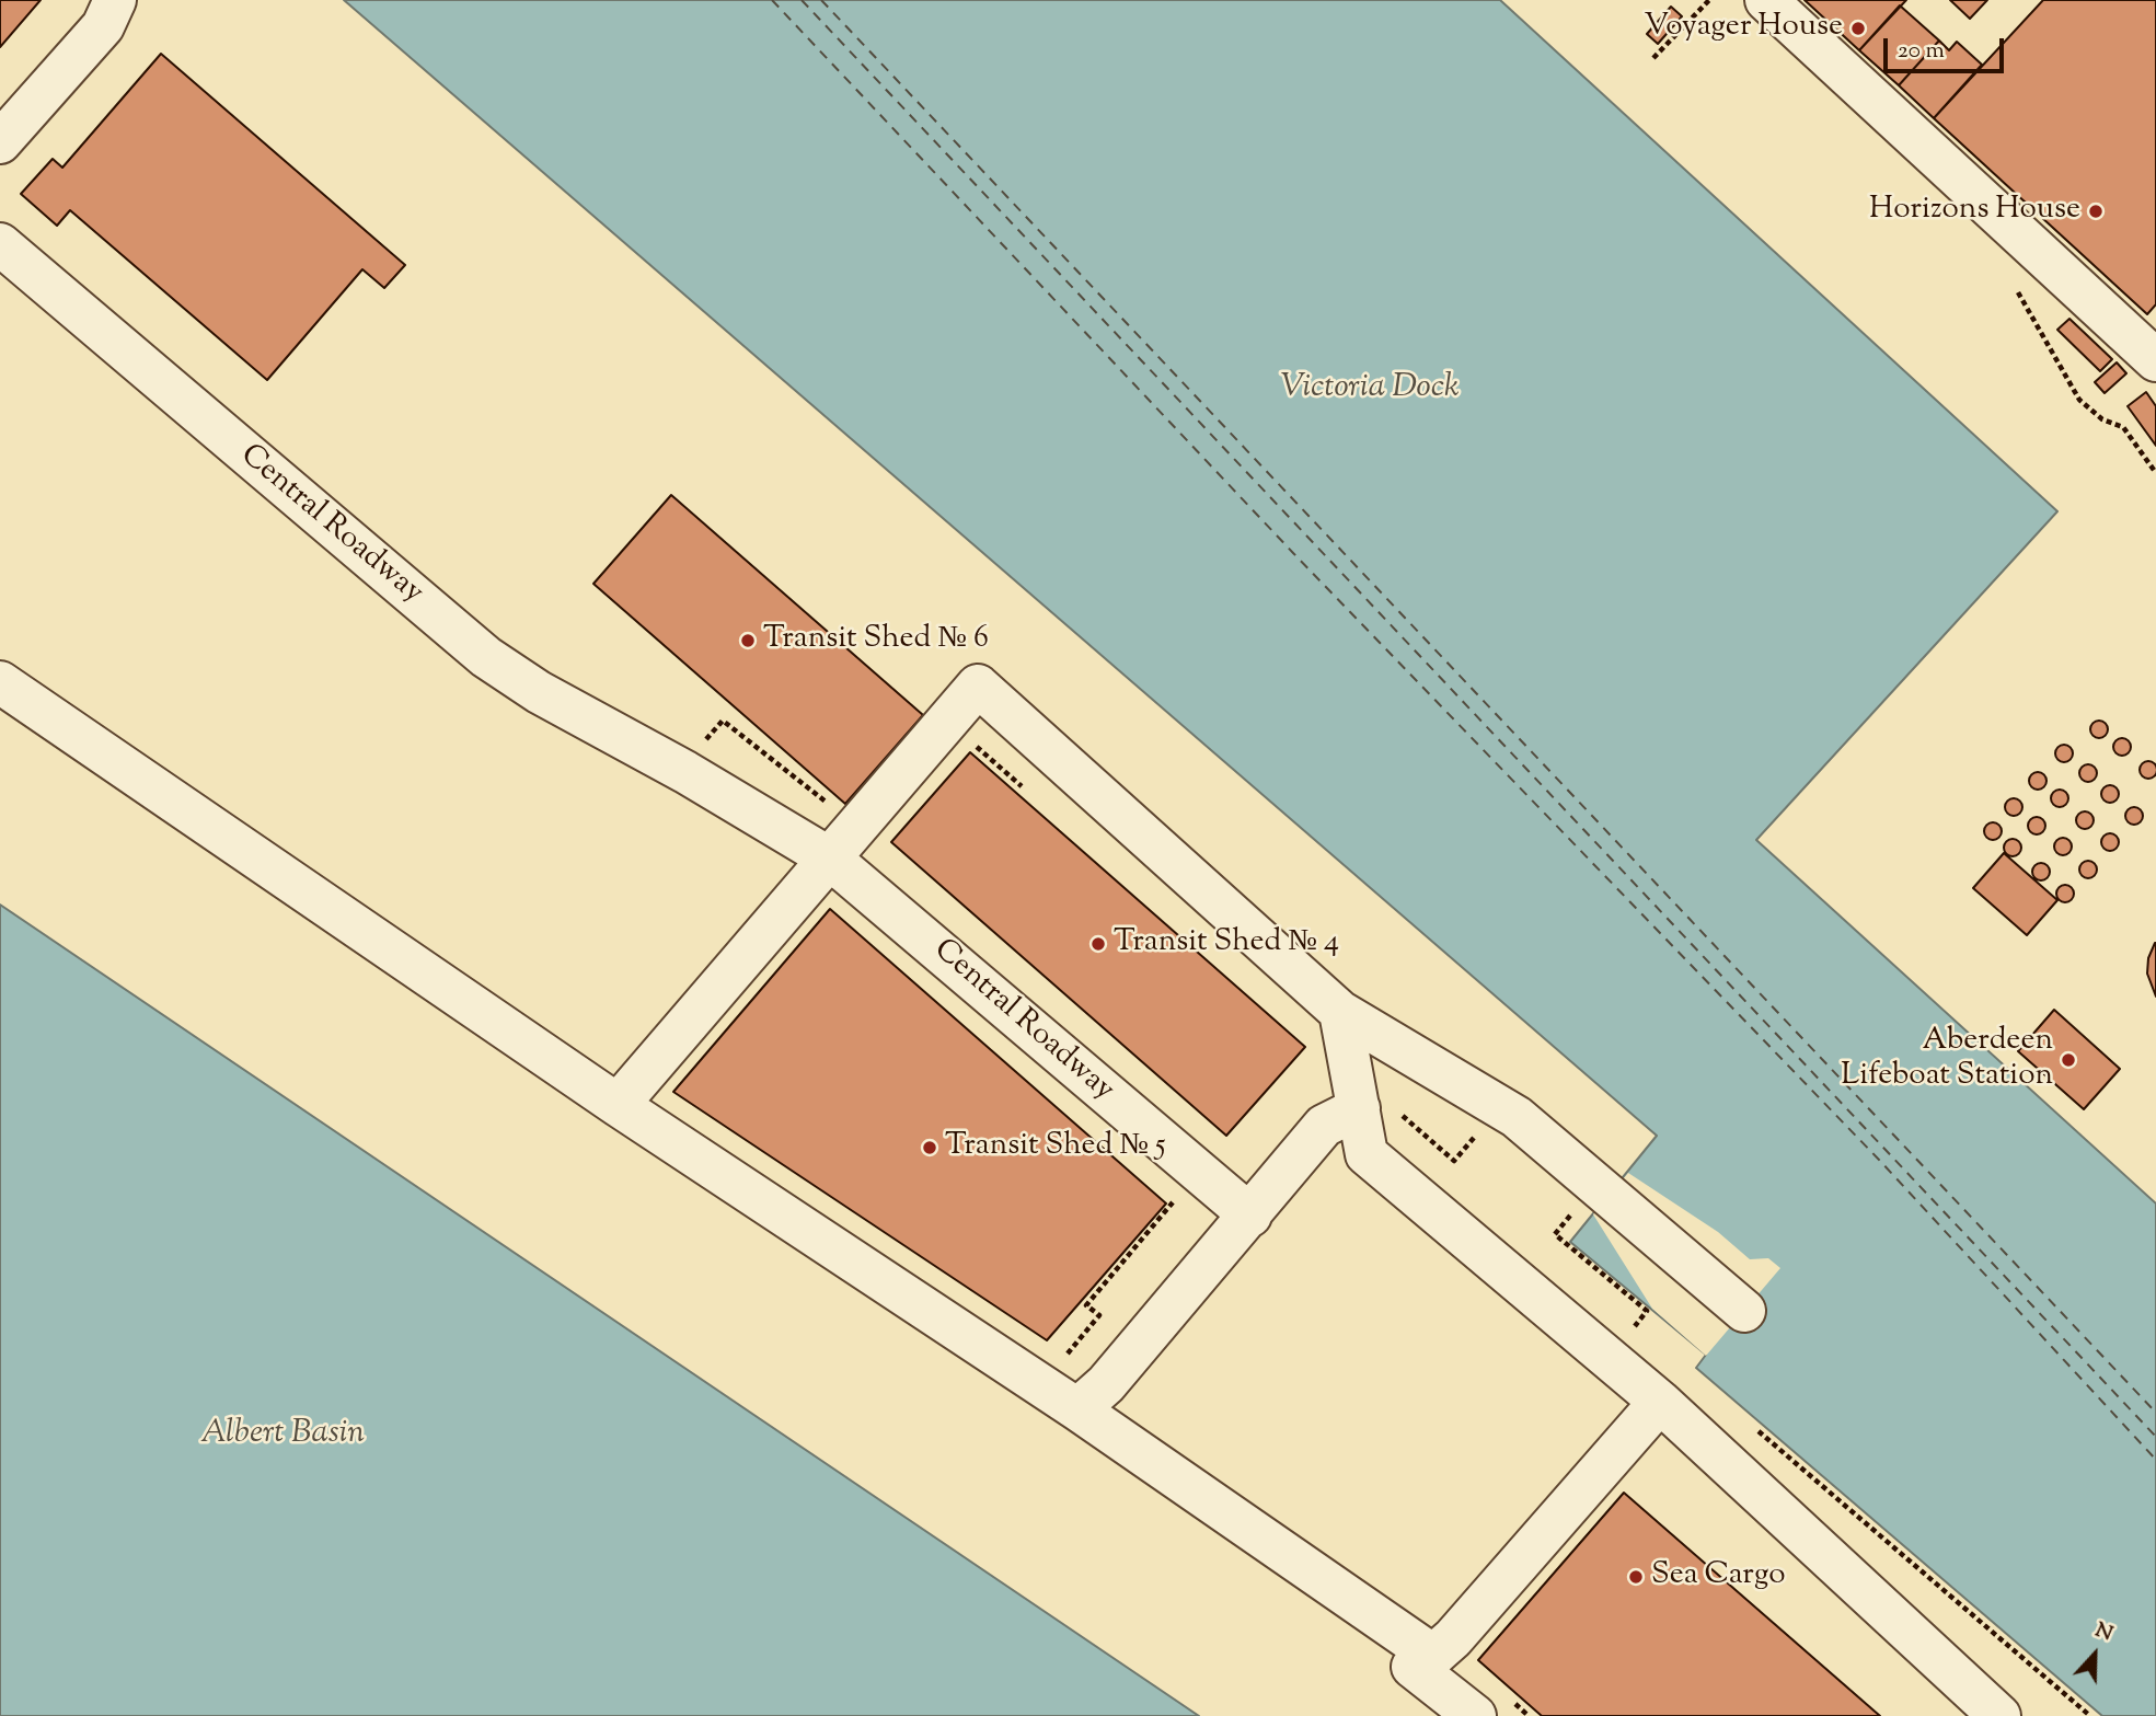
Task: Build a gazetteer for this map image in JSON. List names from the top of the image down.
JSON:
{
  "streets": {
    "street": ["Central Roadway"]
  },
  "water": ["Victoria Dock", "Albert Basin"],
  "places": [
    "Voyager House",
    "Horizons House",
    "Transit Shed № 6",
    "Transit Shed № 4",
    "Aberdeen Lifeboat Station",
    "Transit Shed № 5",
    "Sea Cargo"
  ],
  "scale_bar": "20 m",
  "north": "top"
}
